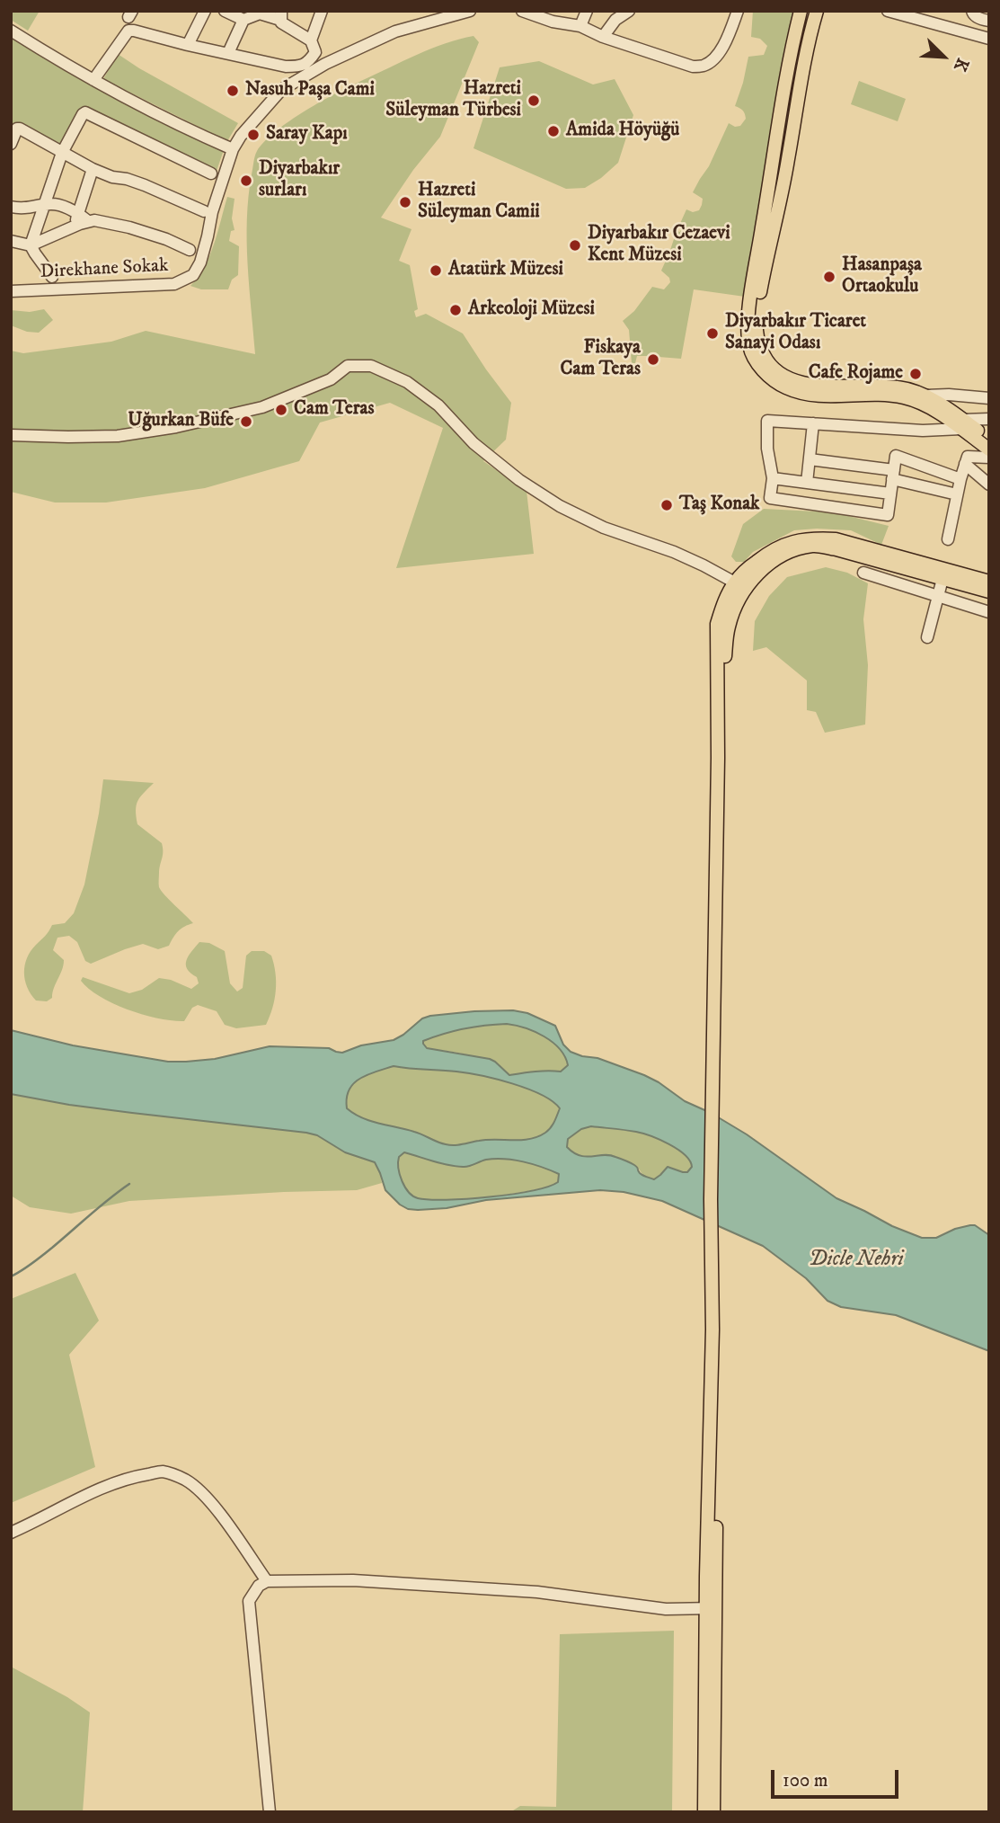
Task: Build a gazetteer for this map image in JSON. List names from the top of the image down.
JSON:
{
  "streets": {
    "street": ["Direkhane Sokak"]
  },
  "water": ["Dicle Nehri"],
  "places": [
    "Nasuh Paşa Cami",
    "Hazreti Süleyman Türbesi",
    "Amida Höyüğü",
    "Saray Kapı",
    "Diyarbakır surları",
    "Hazreti Süleyman Camii",
    "Diyarbakır Cezaevi Kent Müzesi",
    "Atatürk Müzesi",
    "Hasanpaşa Ortaokulu",
    "Arkeoloji Müzesi",
    "Diyarbakır Ticaret Sanayi Odası",
    "Fiskaya Cam Teras",
    "Cafe Rojame",
    "Cam Teras",
    "Uğurkan Büfe",
    "Taş Konak"
  ],
  "scale_bar": "100 m",
  "north": "bottom right"
}
